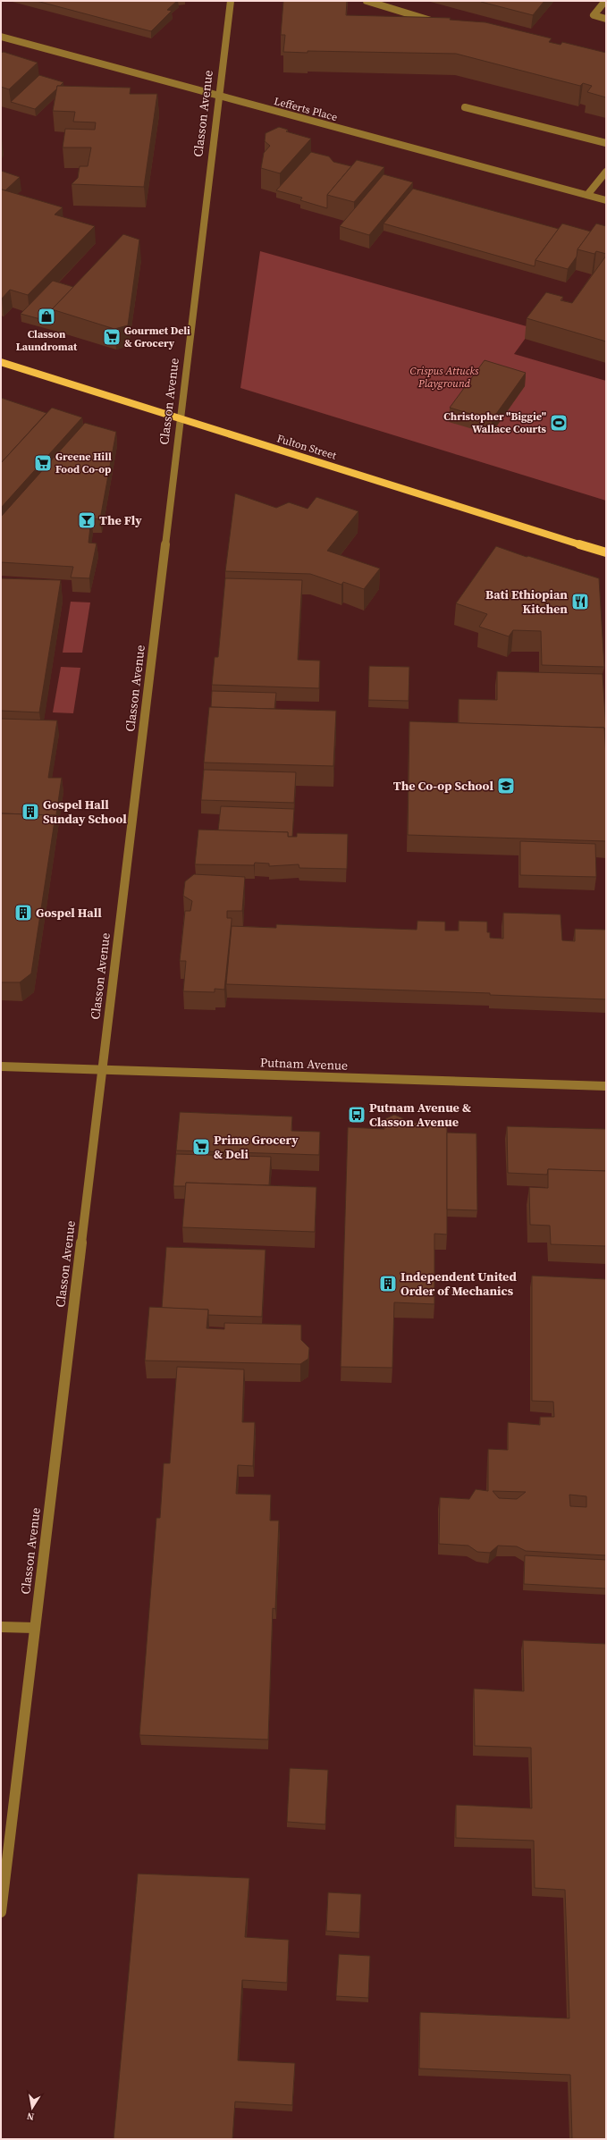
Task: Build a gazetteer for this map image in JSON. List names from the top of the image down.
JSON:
{
  "streets": {
    "main road": ["Fulton Street"],
    "street": ["Lefferts Place", "Classon Avenue", "Putnam Avenue"]
  },
  "crossings": [
    ["Lefferts Place", "Classon Avenue"],
    ["Classon Avenue", "Fulton Street"],
    ["Classon Avenue", "Putnam Avenue"]
  ],
  "parks": ["Crispus Attucks Playground"],
  "places": {
    "shop": ["Classon Laundromat"],
    "supermarket": ["Gourmet Deli & Grocery", "Greene Hill Food Co-op", "Prime Grocery & Deli"],
    "sports": ["Christopher \"Biggie\" Wallace Courts"],
    "bar": ["The Fly"],
    "restaurant": ["Bati Ethiopian Kitchen"],
    "school or university": ["The Co-op School"],
    "building": ["Gospel Hall Sunday School", "Gospel Hall", "Independent United Order of Mechanics"],
    "bus stop": ["Putnam Avenue & Classon Avenue"]
  },
  "north": "bottom"
}
